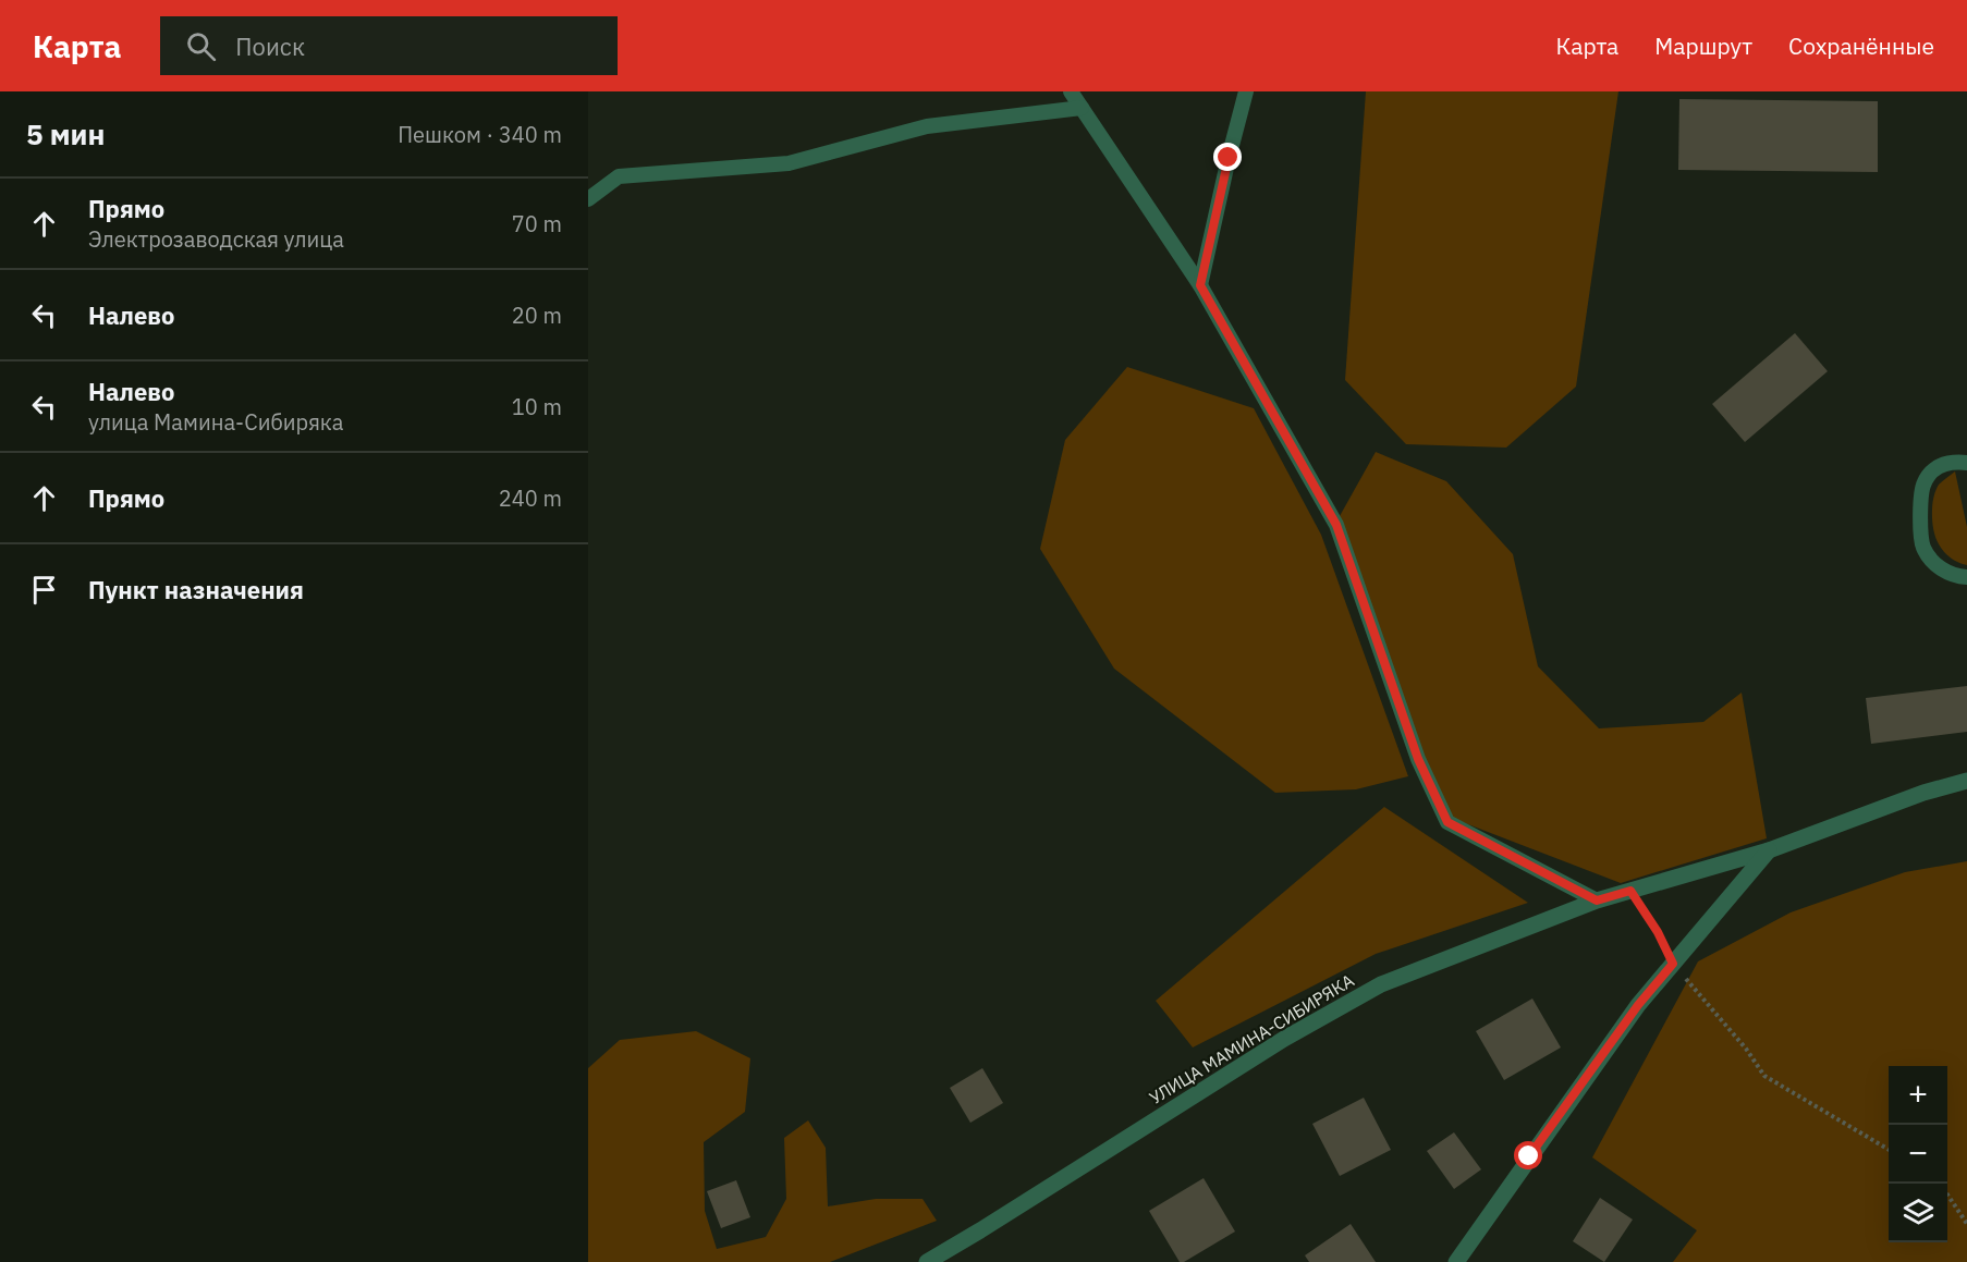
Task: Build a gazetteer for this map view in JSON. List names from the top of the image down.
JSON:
{
  "streets": {
    "street": ["УЛИЦА МАМИНА-СИБИРЯКА"]
  },
  "page": {
    "header": "Карта",
    "search": "Поиск",
    "nav": ["Карта", "Маршрут", "Сохранённые"],
    "heading": ["5 мин", "Пешком · 340 m"],
    "list": [
      ["Прямо", "Электрозаводская улица", "70 m"],
      ["Налево", "20 m"],
      ["Налево", "улица Мамина-Сибиряка", "10 m"],
      ["Прямо", "240 m"],
      "Пункт назначения"
    ],
    "map_buttons": ["+", "−"]
  }
}
